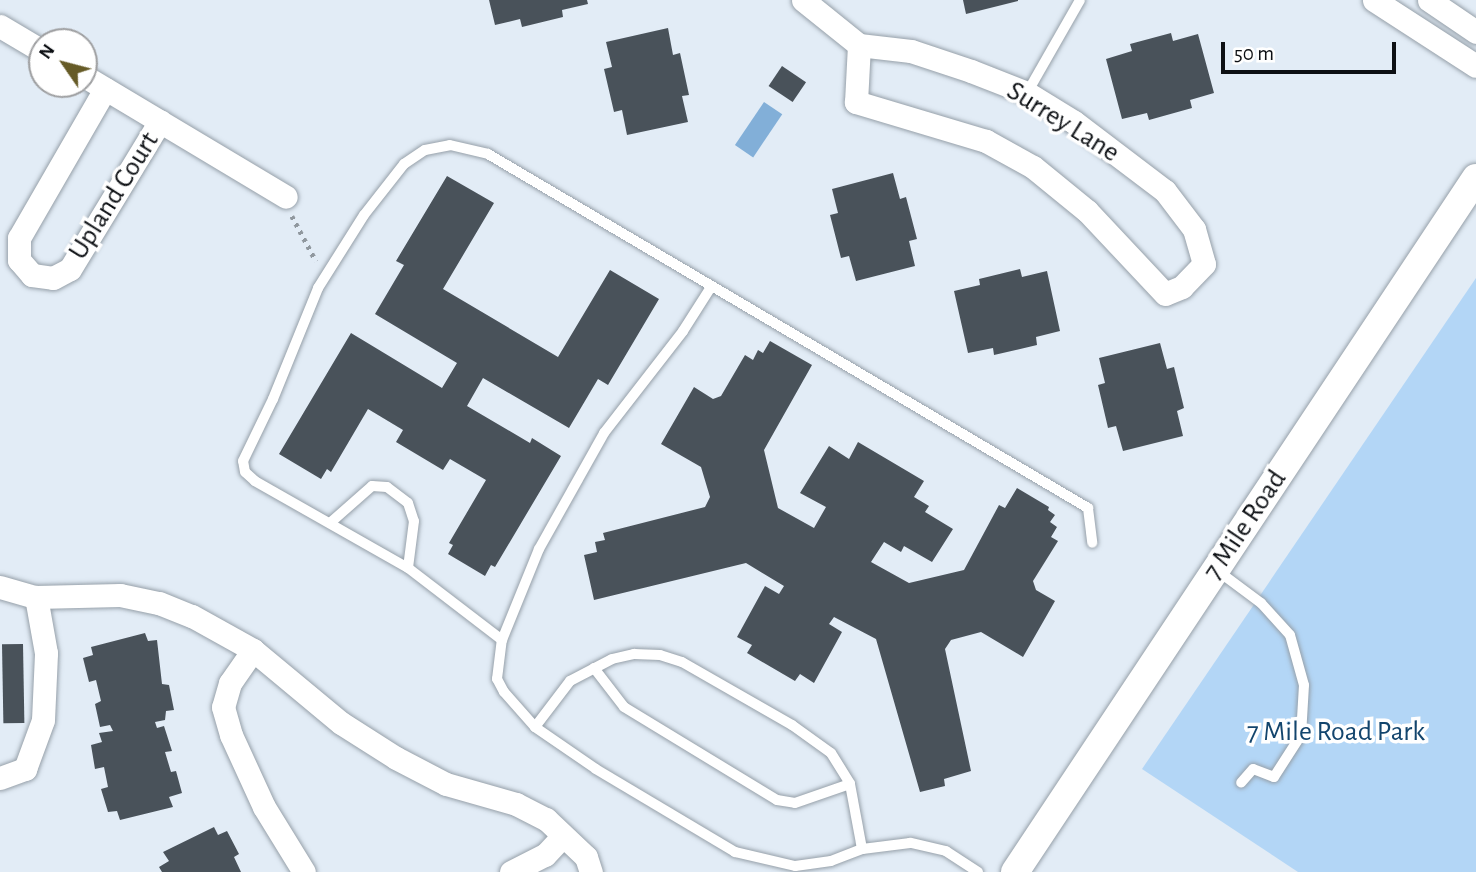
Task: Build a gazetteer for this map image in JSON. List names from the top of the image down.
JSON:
{
  "streets": {
    "street": ["Surrey Lane", "Upland Court", "7 Mile Road"]
  },
  "parks": ["7 Mile Road Park"],
  "scale_bar": "50 m",
  "north": "top left"
}
